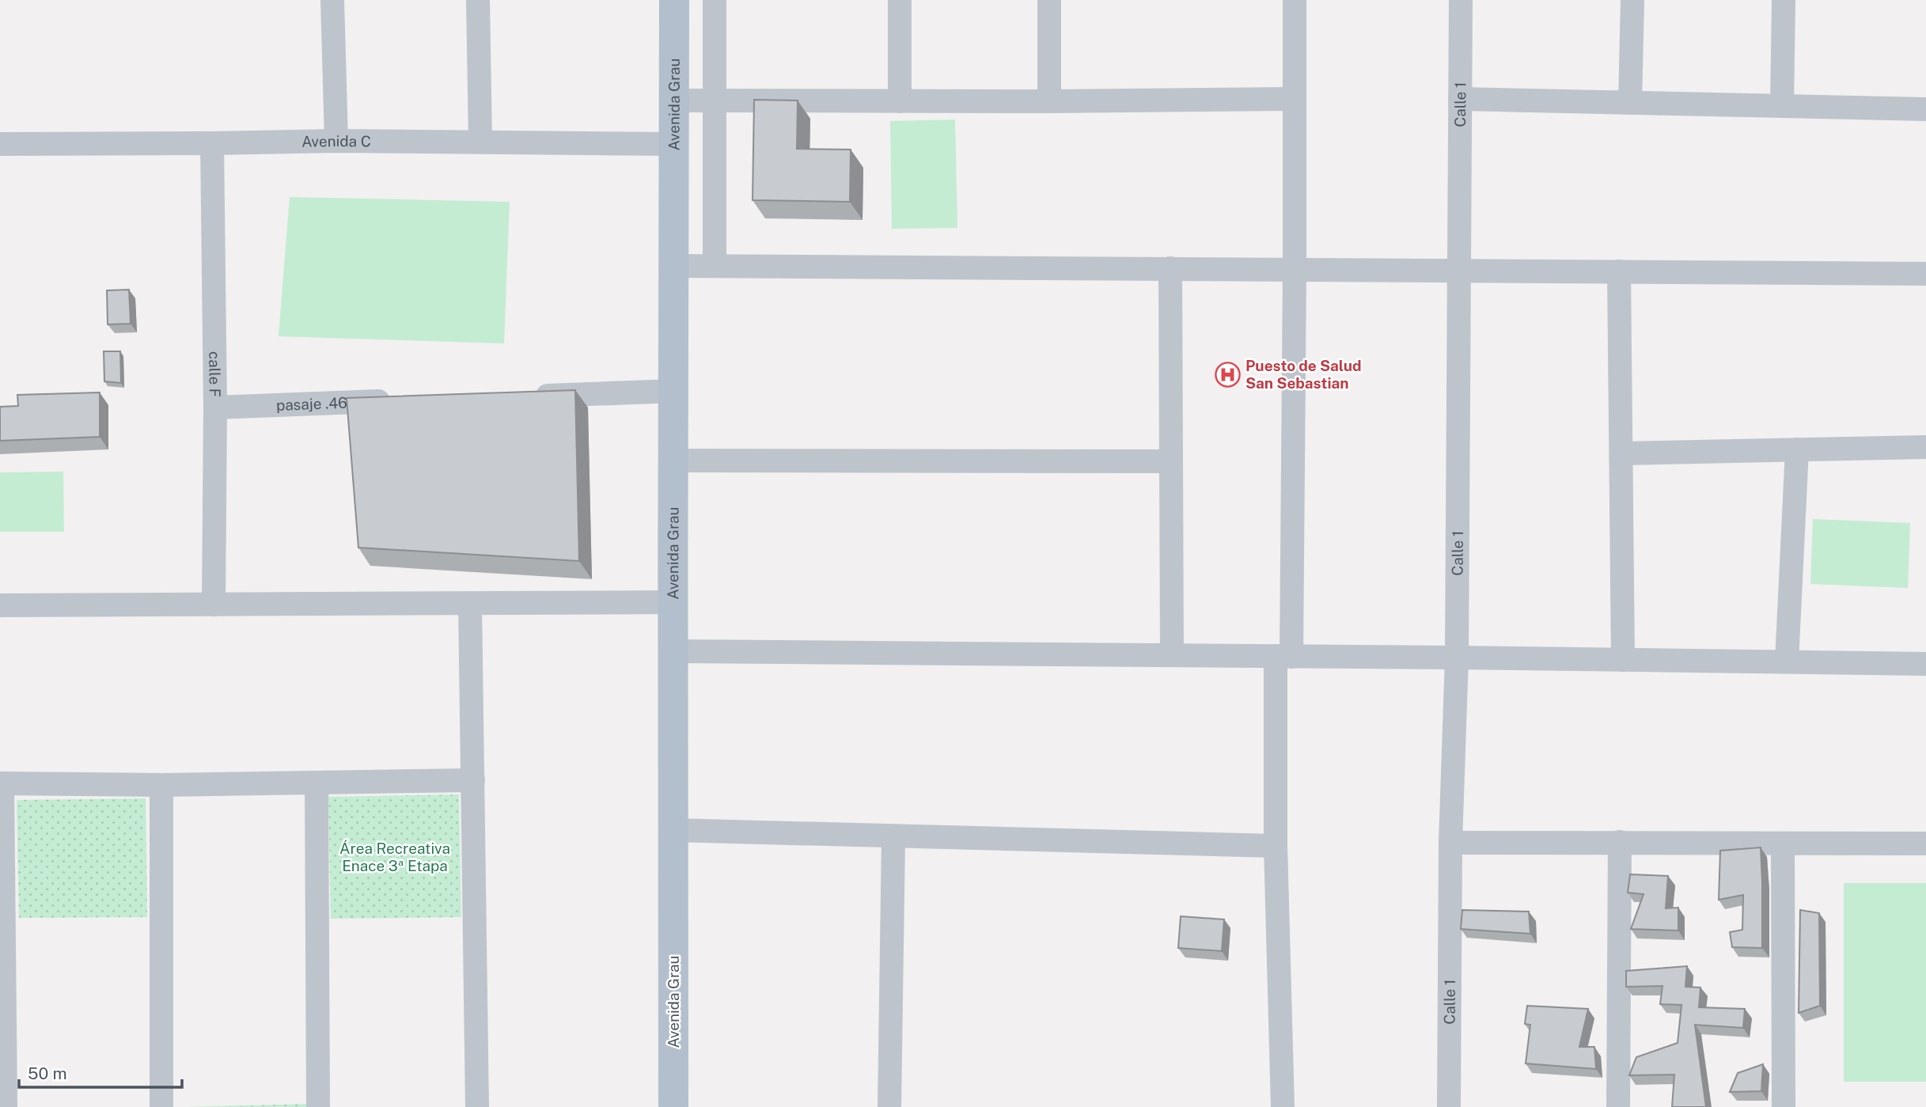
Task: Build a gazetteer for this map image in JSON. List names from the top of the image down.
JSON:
{
  "streets": {
    "main road": ["Avenida Grau"],
    "street": [
      "Calle 1",
      "Avenida C",
      "calle F",
      "pasaje .46"
    ]
  },
  "crossings": [
    ["Avenida Grau", "Avenida C"],
    ["Avenida C", "calle F"],
    ["calle F", "pasaje .46"]
  ],
  "parks": ["Área Recreativa Enace 3ª Etapa"],
  "places": {
    "hospital": ["Puesto de Salud San Sebastian"]
  },
  "scale_bar": "50 m"
}
